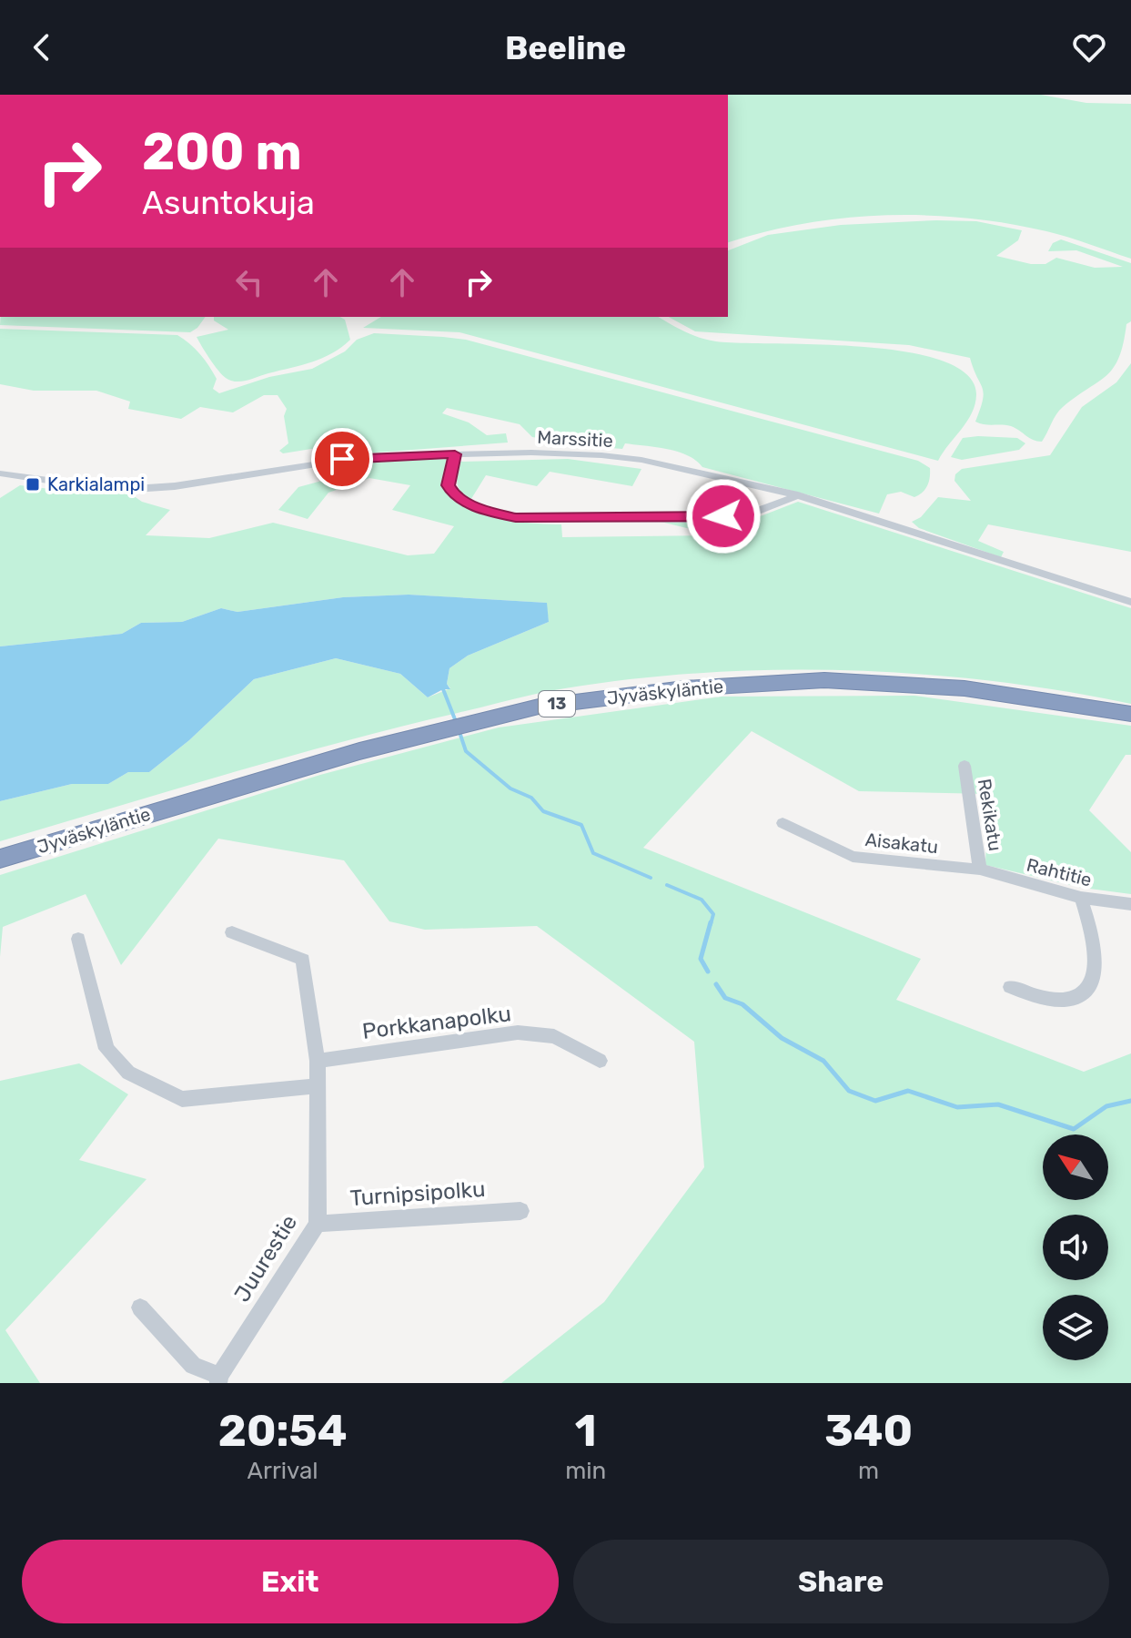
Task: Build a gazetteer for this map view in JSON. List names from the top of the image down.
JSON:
{
  "streets": {
    "highway": ["Jyväskyläntie", "13"],
    "street": [
      "Marssitie",
      "Rekikatu",
      "Aisakatu",
      "Rahtitie",
      "Porkkanapolku",
      "Turnipsipolku",
      "Juurestie"
    ]
  },
  "crossings": [
    ["Rekikatu", "Aisakatu"],
    ["Rekikatu", "Rahtitie"],
    ["Aisakatu", "Rahtitie"],
    ["Porkkanapolku", "Juurestie"],
    ["Turnipsipolku", "Juurestie"]
  ],
  "places": {
    "transit": ["Karkialampi"]
  },
  "north": "top left",
  "page": {
    "header": "Beeline",
    "turn": ["200 m", "Asuntokuja"],
    "eta": [
      "20:54",
      "Arrival",
      "1",
      "min",
      "340",
      "m"
    ],
    "buttons": ["Exit", "Share"]
  }
}
